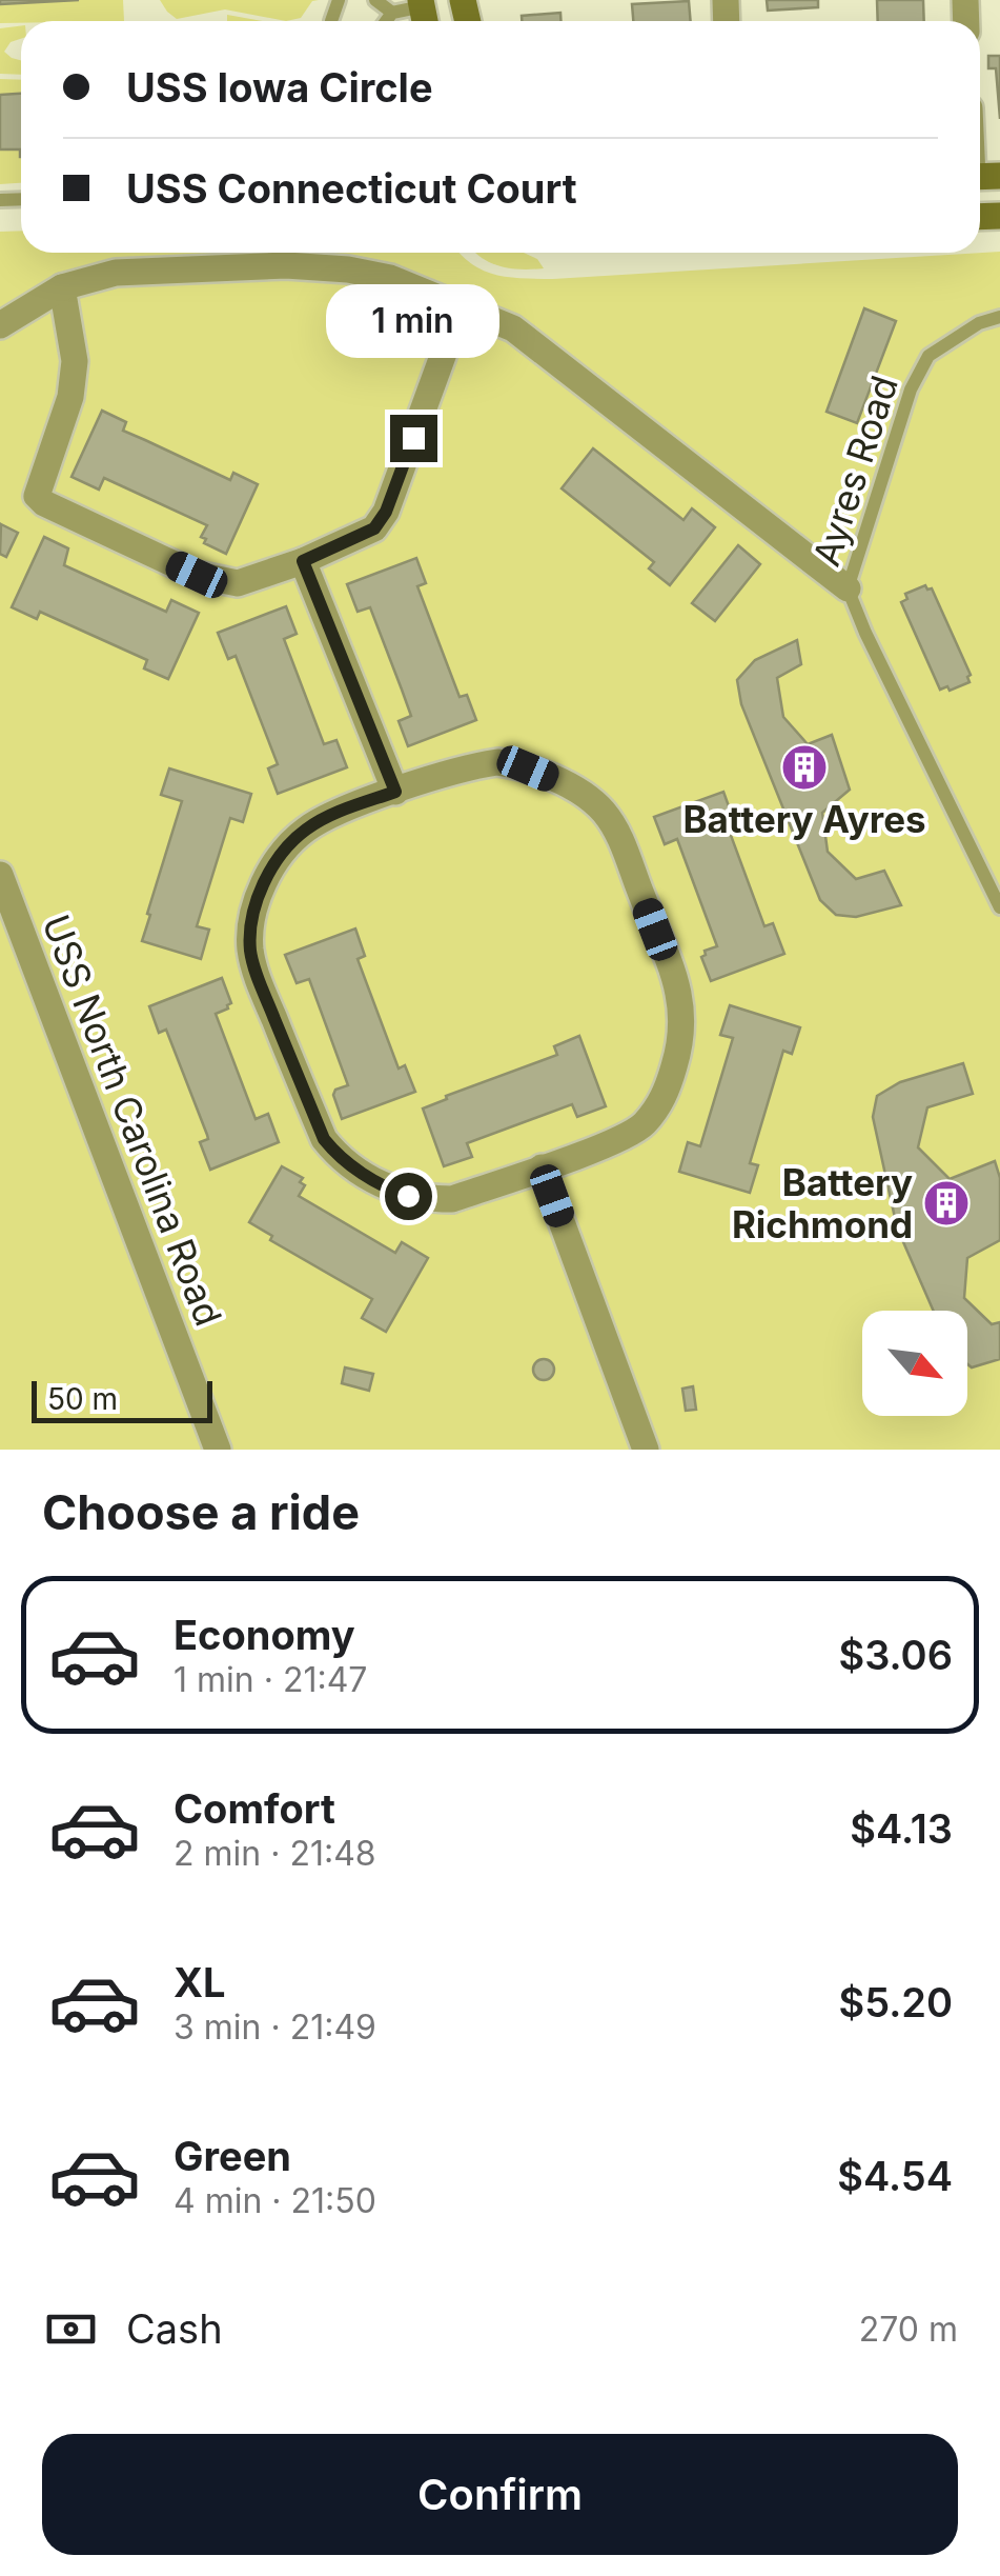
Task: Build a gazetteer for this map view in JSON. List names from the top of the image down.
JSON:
{
  "streets": {
    "street": ["USS North Carolina Road"],
    "lane": ["Ayres Road"]
  },
  "places": {
    "building": ["Battery Ayres", "Battery Richmond"]
  },
  "scale_bar": "50 m",
  "north": "bottom right",
  "page": {
    "banner": ["USS Iowa Circle", "USS Connecticut Court"],
    "bubble": "1 min",
    "scale": "50 m",
    "heading": "Choose a ride",
    "list": [
      {
        "name": "Economy",
        "note": "1 min · 21:47",
        "value": "$3.06"
      },
      {
        "name": "Comfort",
        "note": "2 min · 21:48",
        "value": "$4.13"
      },
      {
        "name": "XL",
        "note": "3 min · 21:49",
        "value": "$5.20"
      },
      {
        "name": "Green",
        "note": "4 min · 21:50",
        "value": "$4.54"
      }
    ],
    "pay": ["Cash", "270 m"],
    "buttons": "Confirm"
  }
}
